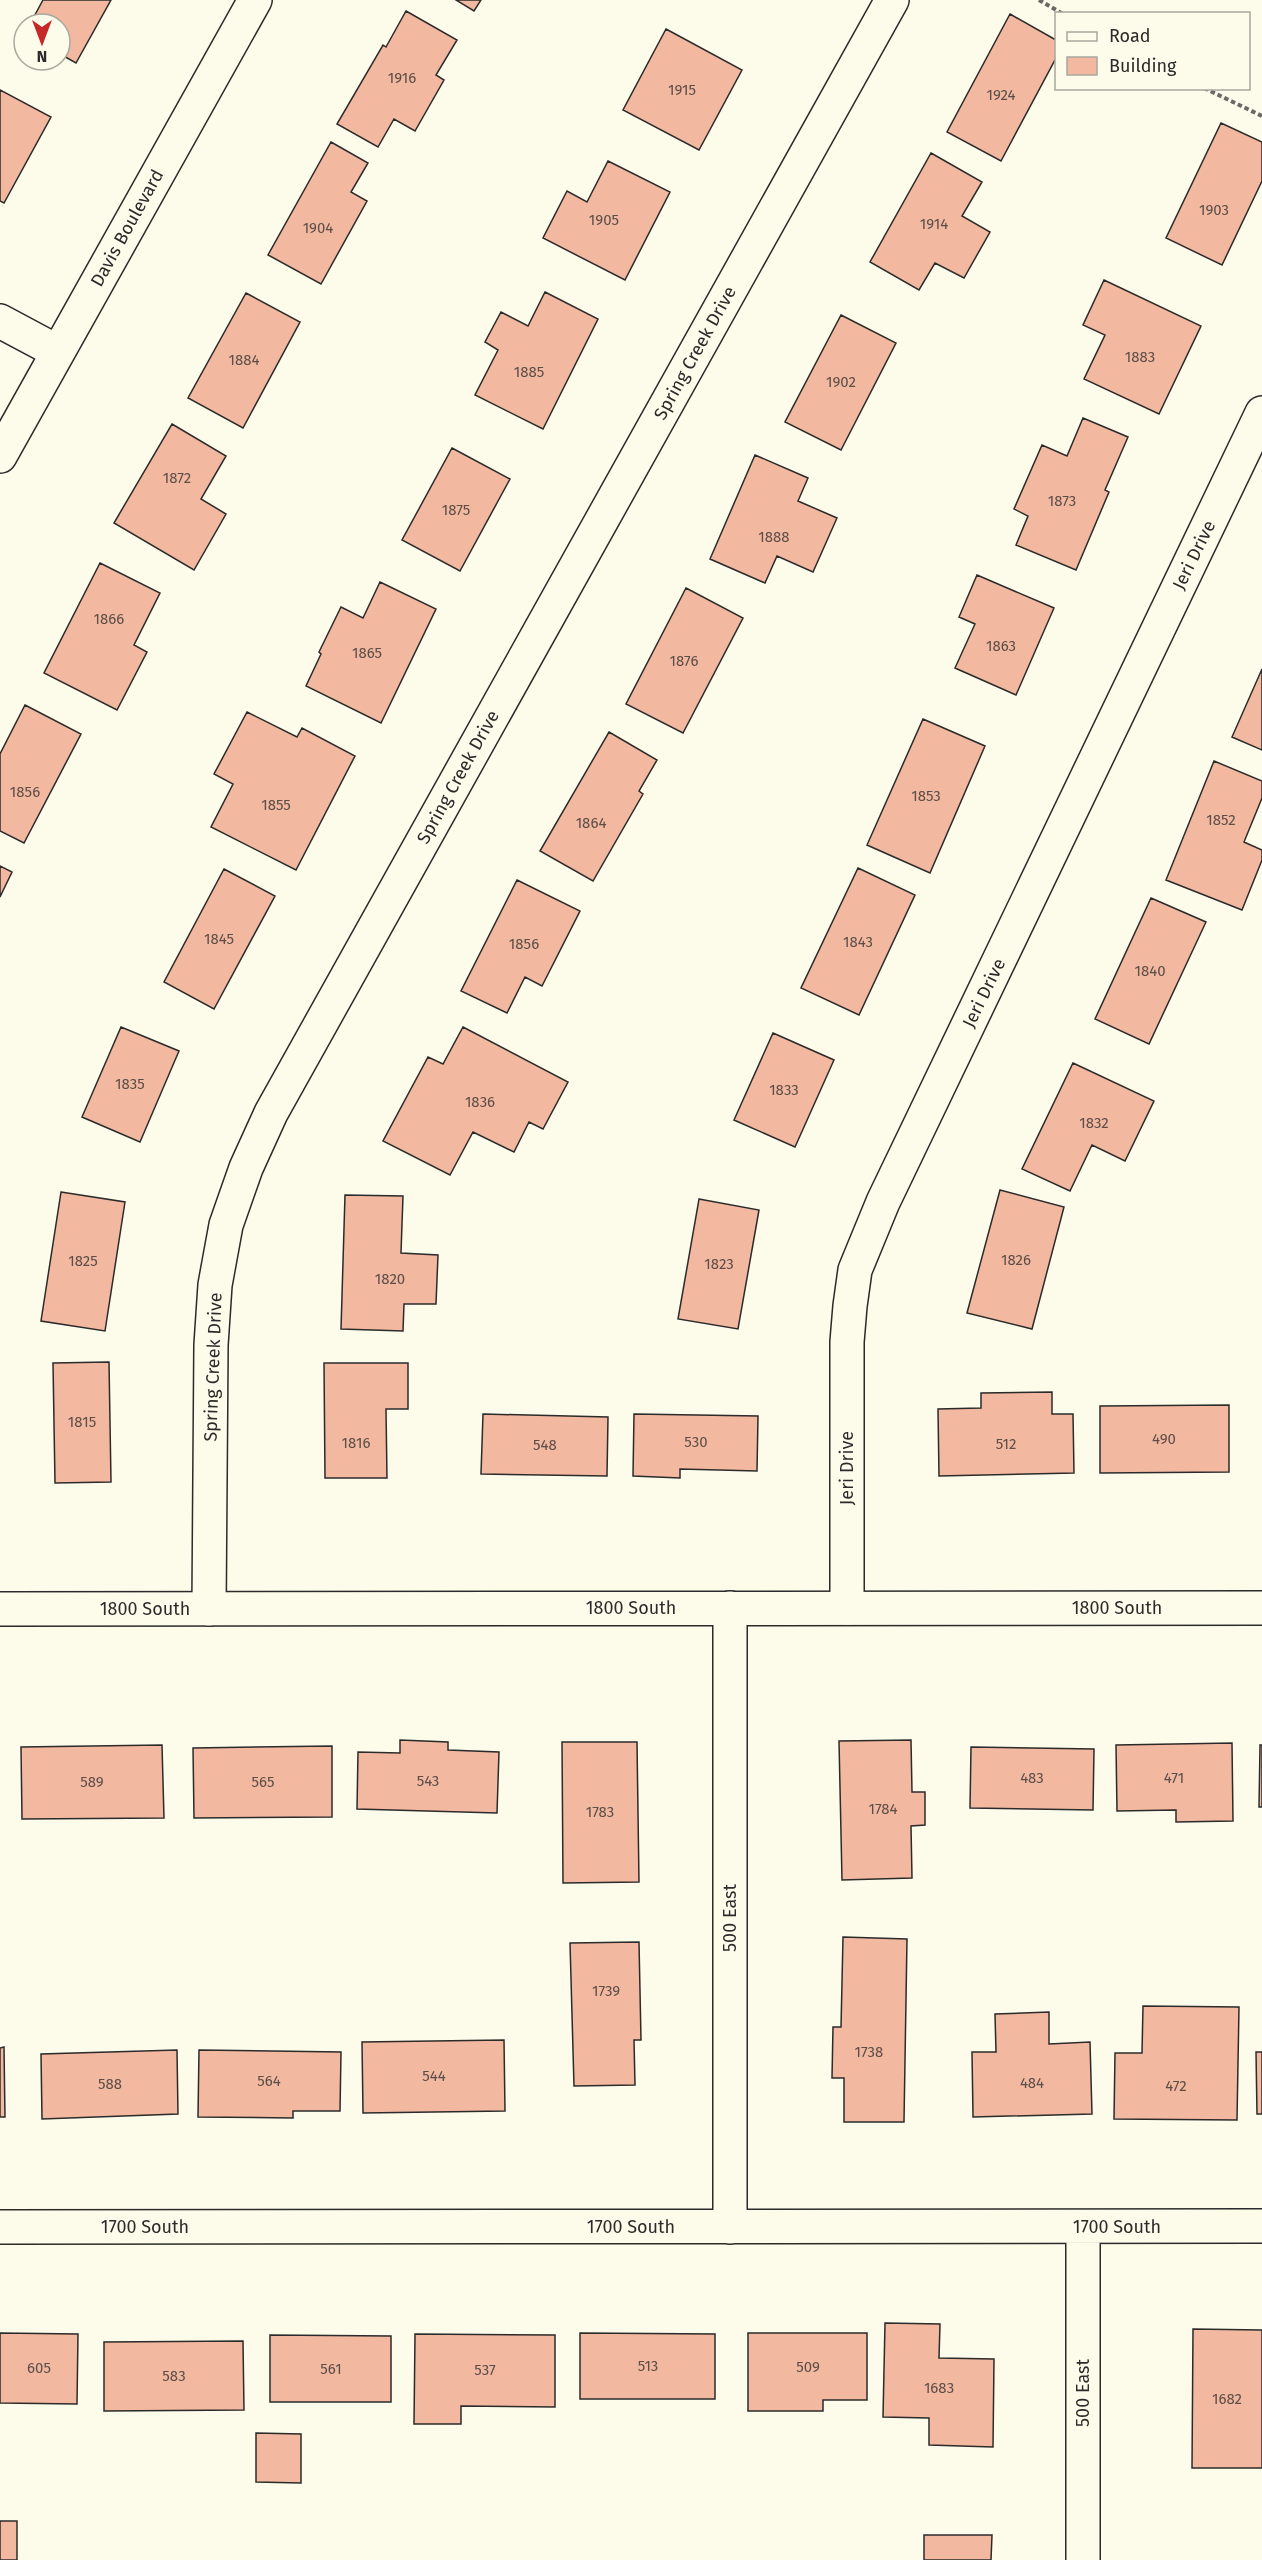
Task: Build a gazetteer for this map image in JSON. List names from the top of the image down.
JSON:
{
  "streets": {
    "street": [
      "Davis Boulevard",
      "Spring Creek Drive",
      "Jeri Drive",
      "1800 South",
      "500 East",
      "1700 South"
    ]
  },
  "crossings": [
    ["Spring Creek Drive", "1800 South"],
    ["Jeri Drive", "1800 South"],
    ["1800 South", "500 East"],
    ["500 East", "1700 South"]
  ],
  "house_numbers": [
    "1916",
    "1915",
    "1924",
    "1903",
    "1905",
    "1914",
    "1904",
    "1883",
    "1884",
    "1885",
    "1902",
    "1872",
    "1873",
    "1875",
    "1888",
    "1866",
    "1863",
    "1865",
    "1876",
    "1856",
    "1853",
    "1855",
    "1852",
    "1864",
    "1845",
    "1843",
    "1856",
    "1840",
    "1835",
    "1833",
    "1836",
    "1832",
    "1826",
    "1825",
    "1823",
    "1820",
    "1815",
    "490",
    "530",
    "1816",
    "512",
    "548",
    "483",
    "471",
    "543",
    "589",
    "565",
    "1784",
    "1783",
    "1739",
    "1738",
    "544",
    "564",
    "484",
    "588",
    "472",
    "513",
    "509",
    "605",
    "561",
    "537",
    "583",
    "1683",
    "1682"
  ],
  "legend": ["Road", "Building"],
  "north": "bottom"
}
